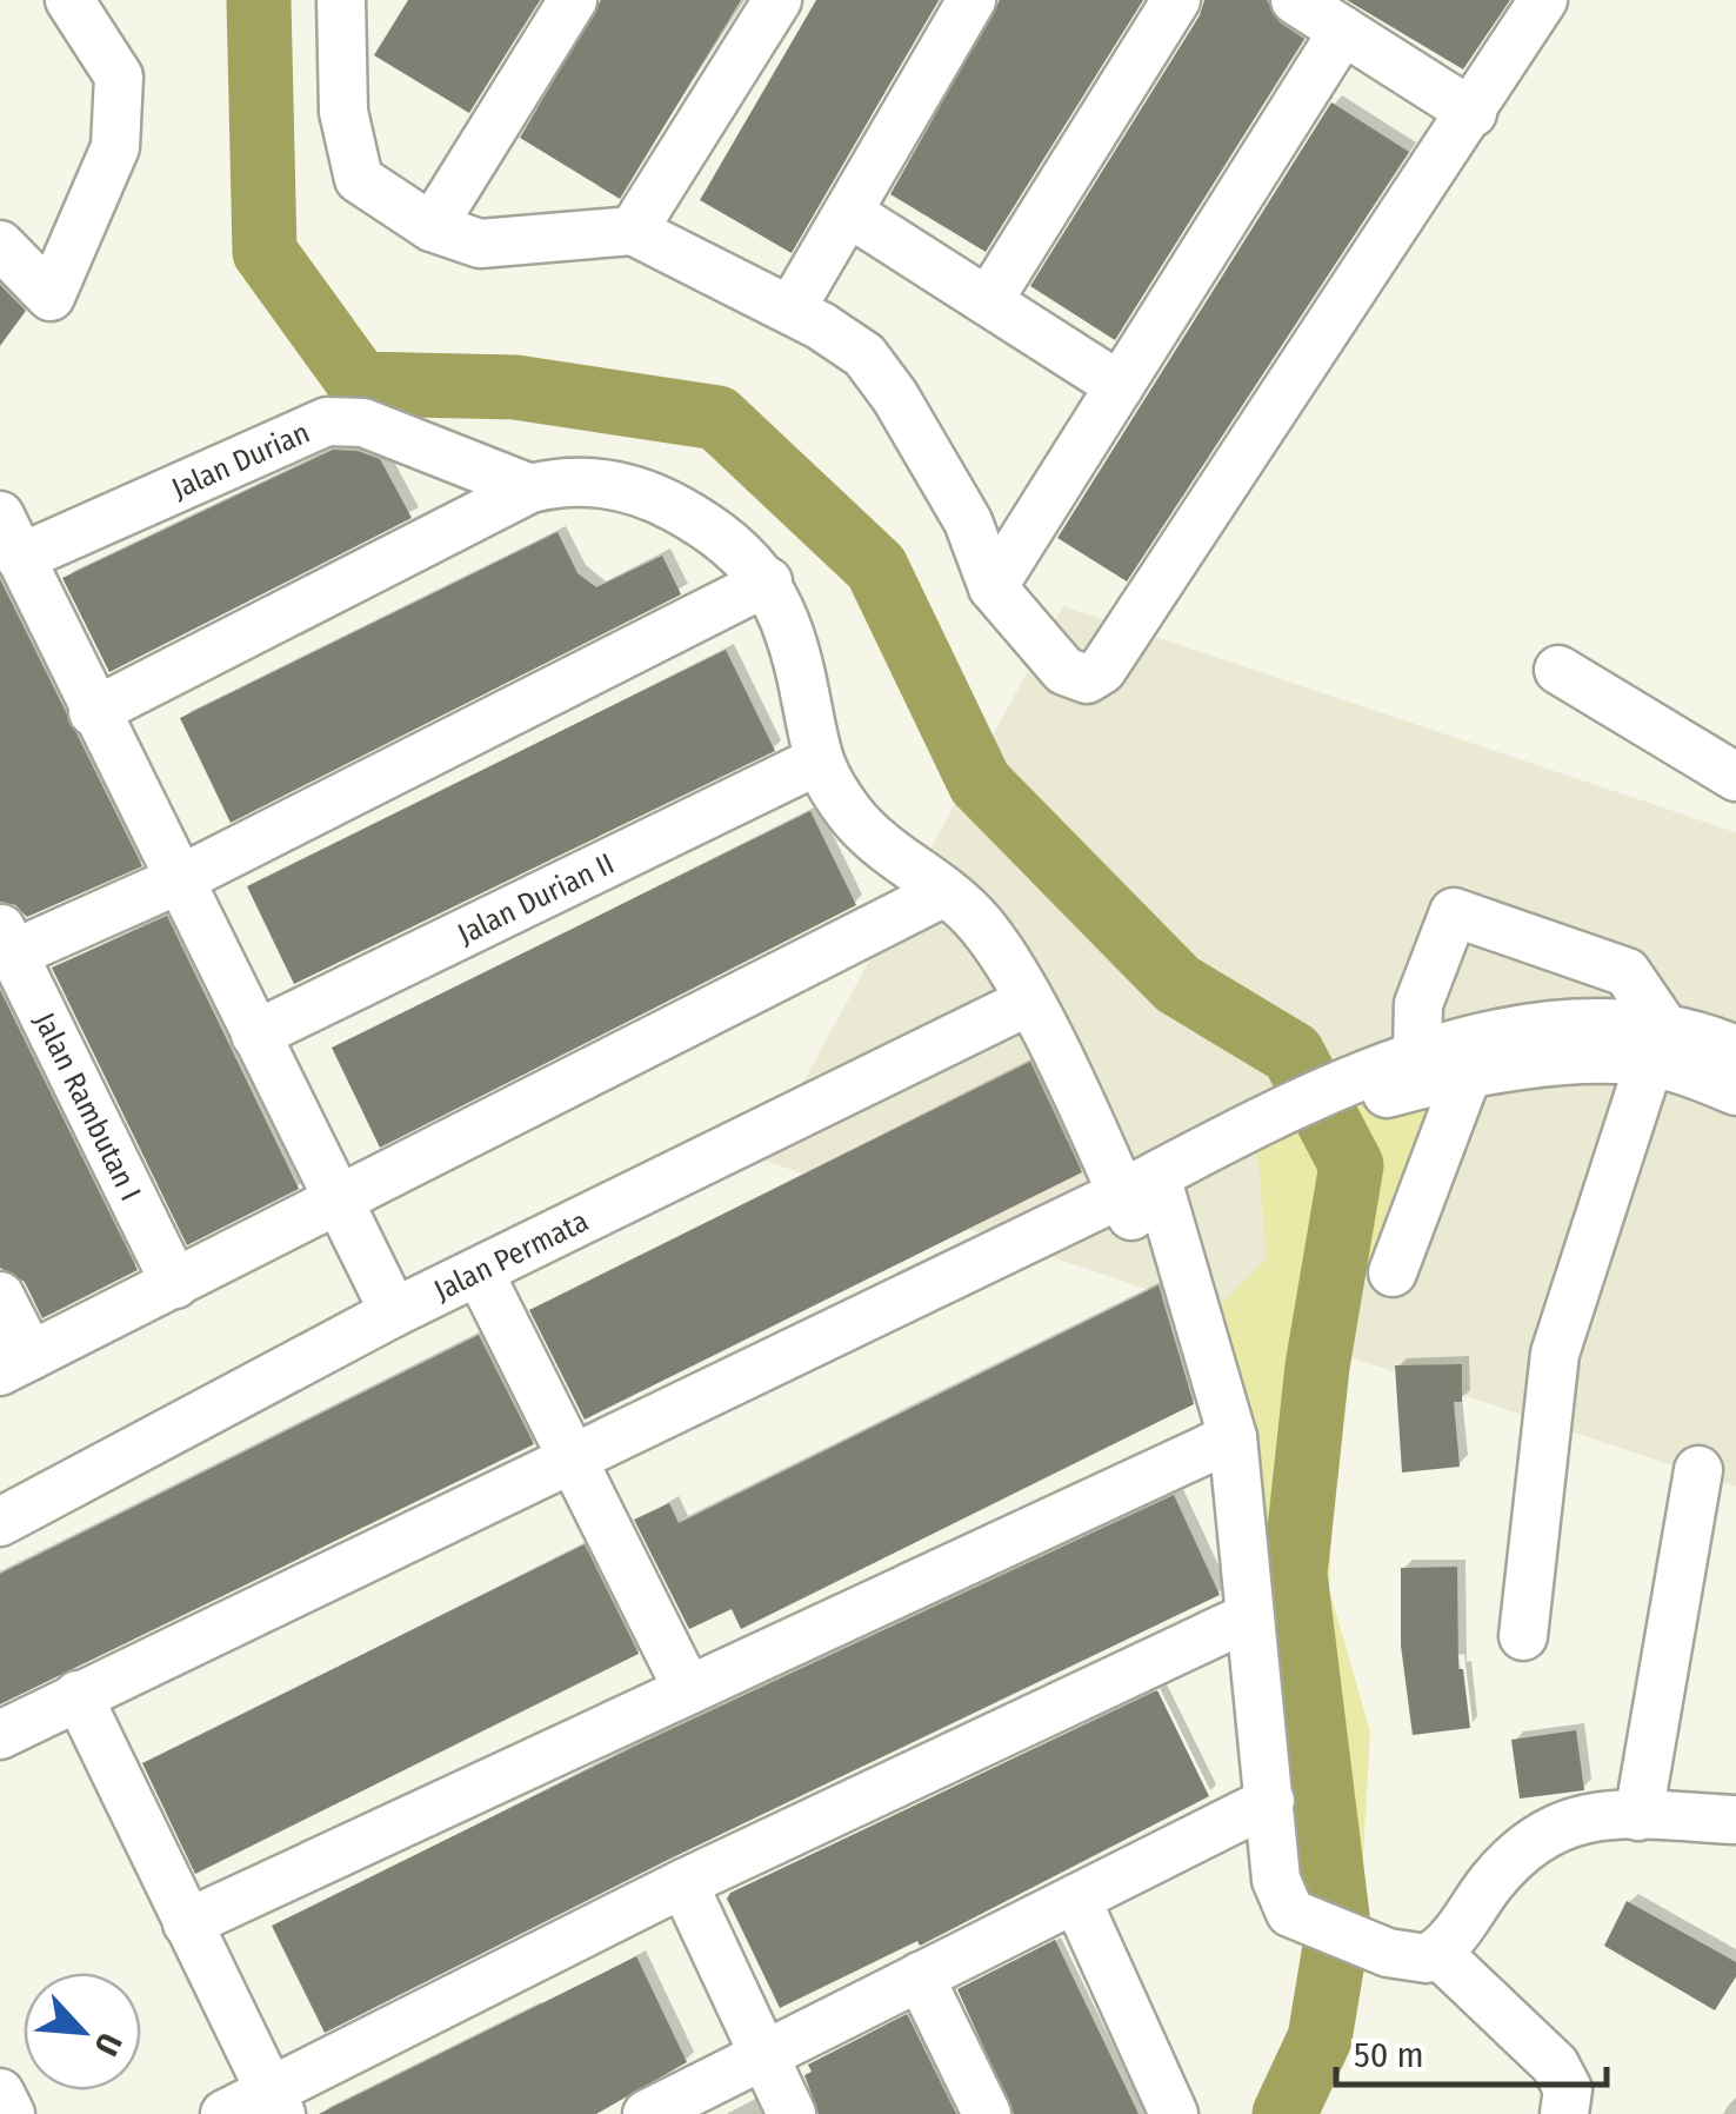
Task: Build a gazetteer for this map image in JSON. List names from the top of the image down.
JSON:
{
  "streets": {
    "street": [
      "Jalan Durian",
      "Jalan Durian II",
      "Jalan Rambutan I",
      "Jalan Permata"
    ]
  },
  "scale_bar": "50 m",
  "north": "bottom right"
}
